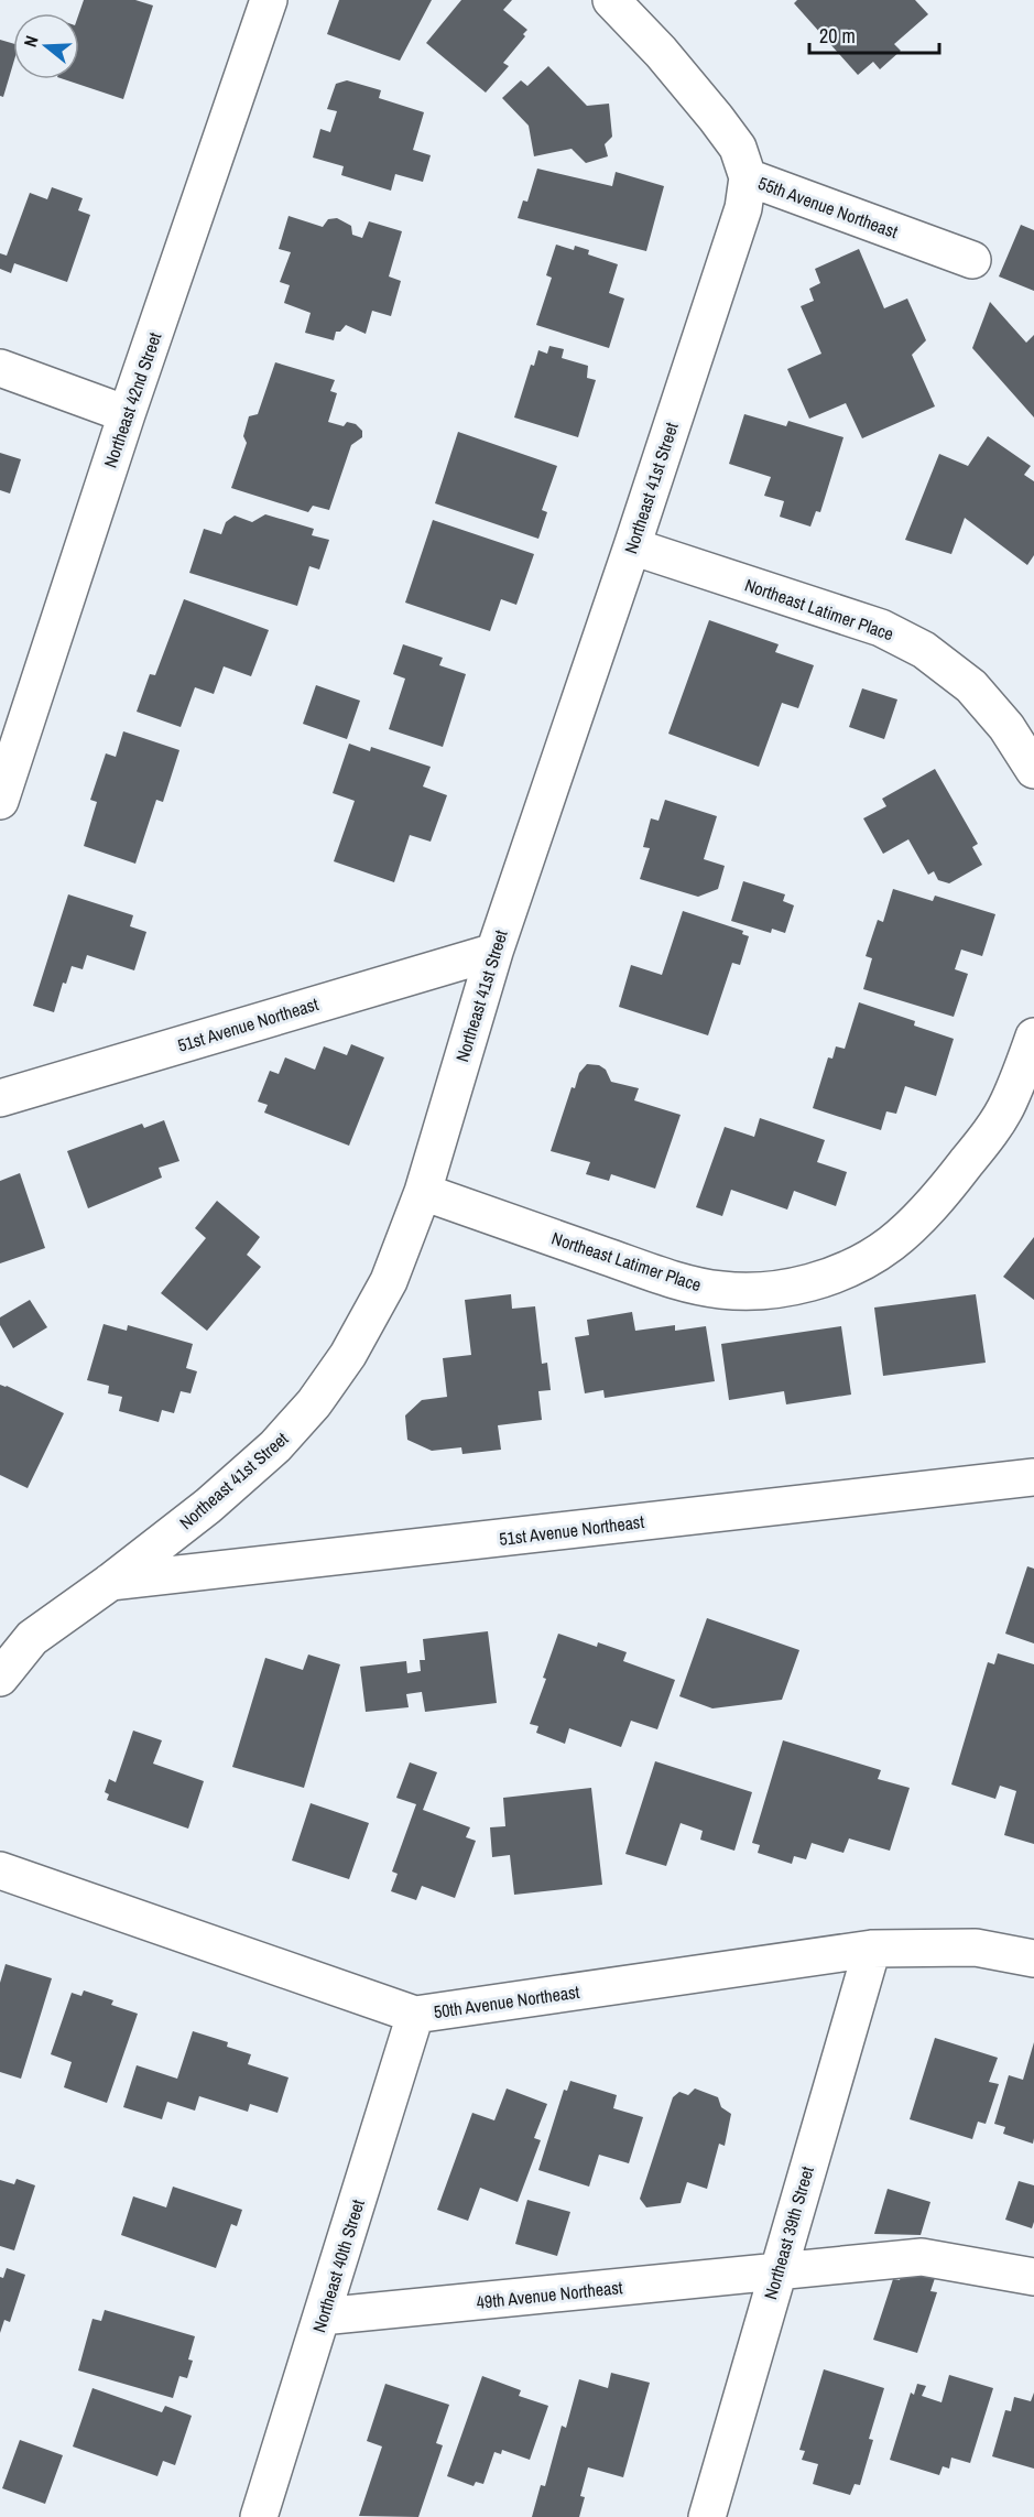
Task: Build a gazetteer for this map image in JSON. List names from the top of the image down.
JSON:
{
  "streets": {
    "street": [
      "55th Avenue Northeast",
      "Northeast 42nd Street",
      "Northeast 41st Street",
      "Northeast Latimer Place",
      "51st Avenue Northeast",
      "50th Avenue Northeast",
      "Northeast 39th Street",
      "Northeast 40th Street",
      "49th Avenue Northeast"
    ]
  },
  "crossings": [
    ["55th Avenue Northeast", "Northeast 41st Street"],
    ["Northeast 41st Street", "Northeast Latimer Place"],
    ["Northeast 41st Street", "51st Avenue Northeast"],
    ["50th Avenue Northeast", "Northeast 39th Street"],
    ["50th Avenue Northeast", "Northeast 40th Street"],
    ["Northeast 39th Street", "49th Avenue Northeast"],
    ["Northeast 40th Street", "49th Avenue Northeast"]
  ],
  "scale_bar": "20 m",
  "north": "left"
}
